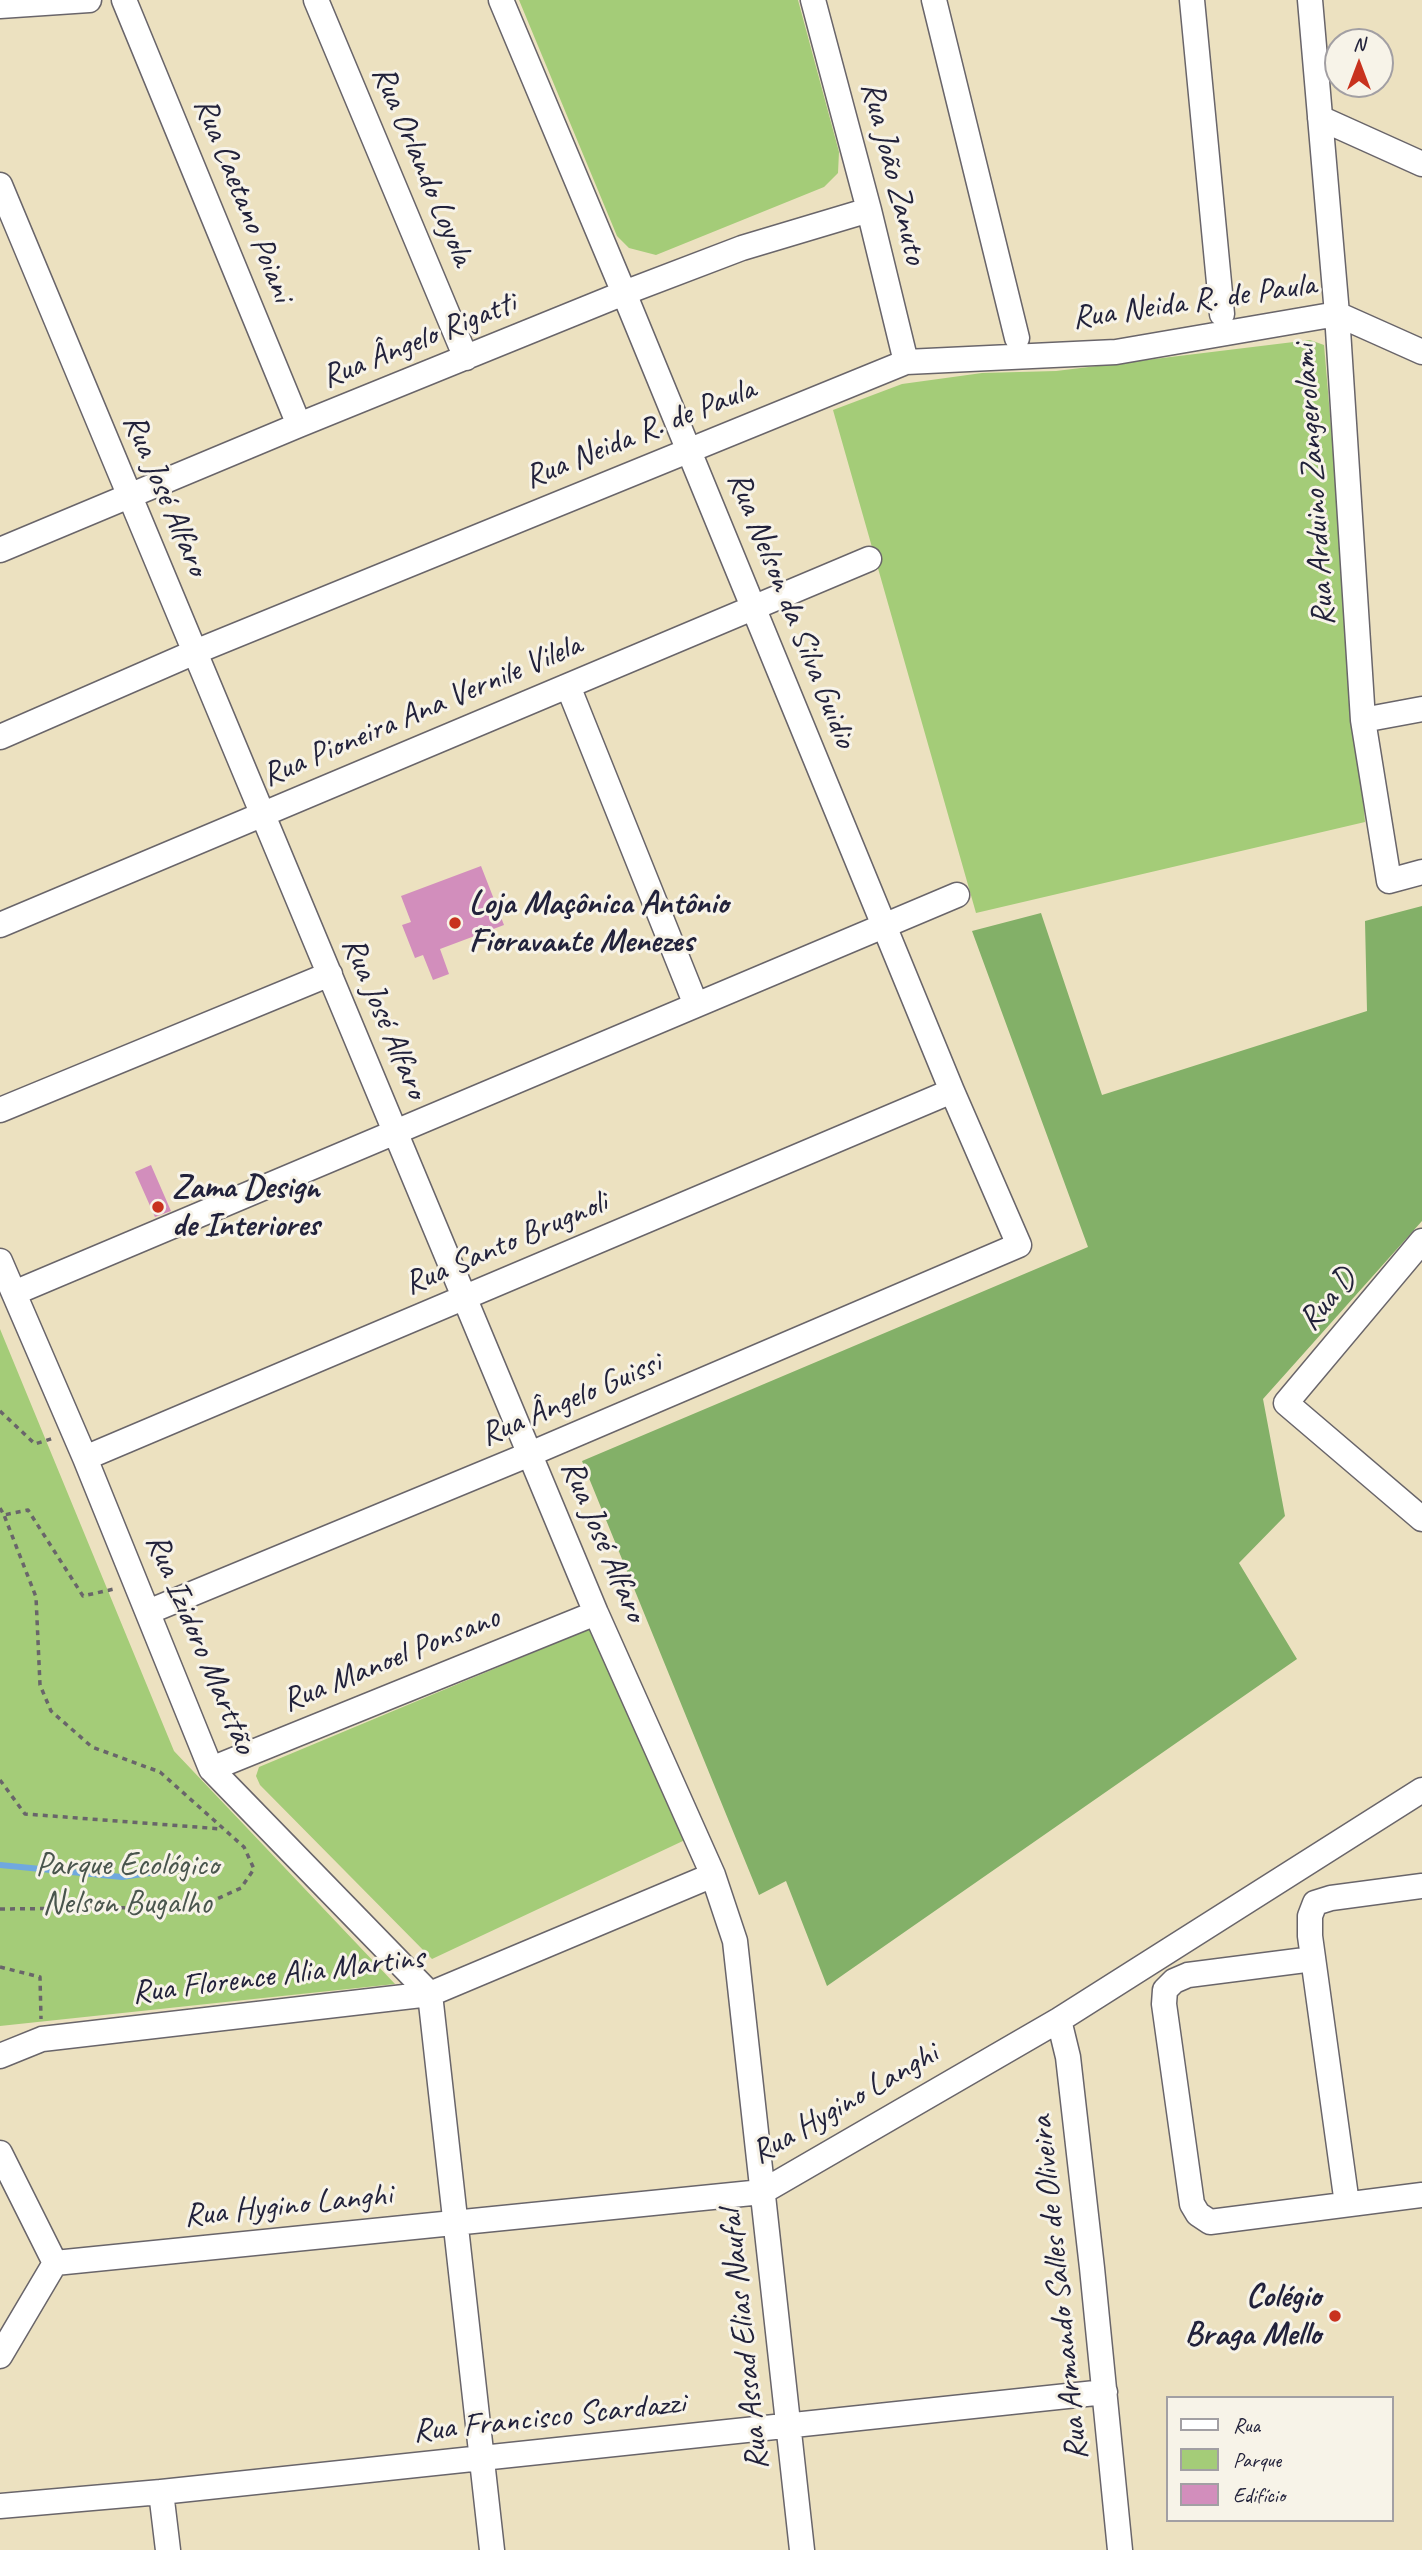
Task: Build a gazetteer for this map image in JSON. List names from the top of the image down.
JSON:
{
  "streets": {
    "street": [
      "Rua Orlando Loyola",
      "Rua João Zanuto",
      "Rua Caetano Poiani",
      "Rua Neida R. de Paula",
      "Rua Ângelo Rigatti",
      "Rua Arduino Zangerolami",
      "Rua José Alfaro",
      "Rua Nelson da Silva Guidio",
      "Rua Pioneira Ana Vernile Vilela",
      "Rua Santo Brugnoli",
      "Rua D",
      "Rua Ângelo Guissi",
      "Rua Izidoro Marttão",
      "Rua Manoel Ponsano",
      "Rua Florence Alia Martins",
      "Rua Hygino Langhi",
      "Rua Armando Salles de Oliveira",
      "Rua Assad Elias Naufal",
      "Rua Francisco Scardazzi"
    ]
  },
  "crossings": [
    ["Rua Orlando Loyola", "Rua Ângelo Rigatti"],
    ["Rua João Zanuto", "Rua Neida R. de Paula"],
    ["Rua João Zanuto", "Rua Ângelo Rigatti"],
    ["Rua Caetano Poiani", "Rua Ângelo Rigatti"],
    ["Rua Neida R. de Paula", "Rua Arduino Zangerolami"],
    ["Rua Neida R. de Paula", "Rua José Alfaro"],
    ["Rua Neida R. de Paula", "Rua Nelson da Silva Guidio"],
    ["Rua Ângelo Rigatti", "Rua José Alfaro"],
    ["Rua Ângelo Rigatti", "Rua Nelson da Silva Guidio"],
    ["Rua José Alfaro", "Rua Pioneira Ana Vernile Vilela"],
    ["Rua José Alfaro", "Rua Santo Brugnoli"],
    ["Rua José Alfaro", "Rua Ângelo Guissi"],
    ["Rua José Alfaro", "Rua Manoel Ponsano"],
    ["Rua José Alfaro", "Rua Florence Alia Martins"],
    ["Rua José Alfaro", "Rua Assad Elias Naufal"],
    ["Rua Nelson da Silva Guidio", "Rua Pioneira Ana Vernile Vilela"],
    ["Rua Nelson da Silva Guidio", "Rua Santo Brugnoli"],
    ["Rua Nelson da Silva Guidio", "Rua Ângelo Guissi"],
    ["Rua Santo Brugnoli", "Rua Izidoro Marttão"],
    ["Rua Ângelo Guissi", "Rua Izidoro Marttão"],
    ["Rua Izidoro Marttão", "Rua Manoel Ponsano"],
    ["Rua Izidoro Marttão", "Rua Florence Alia Martins"],
    ["Rua Florence Alia Martins", "Rua Assad Elias Naufal"],
    ["Rua Hygino Langhi", "Rua Armando Salles de Oliveira"],
    ["Rua Hygino Langhi", "Rua Assad Elias Naufal"],
    ["Rua Armando Salles de Oliveira", "Rua Francisco Scardazzi"],
    ["Rua Assad Elias Naufal", "Rua Francisco Scardazzi"]
  ],
  "parks": ["Parque Ecológico Nelson Bugalho"],
  "places": ["Loja Maçônica Antônio Fioravante Menezes", "Zama Design de Interiores", "Colégio Braga Mello"],
  "legend": ["Rua", "Parque", "Edifício"],
  "north": "top"
}
